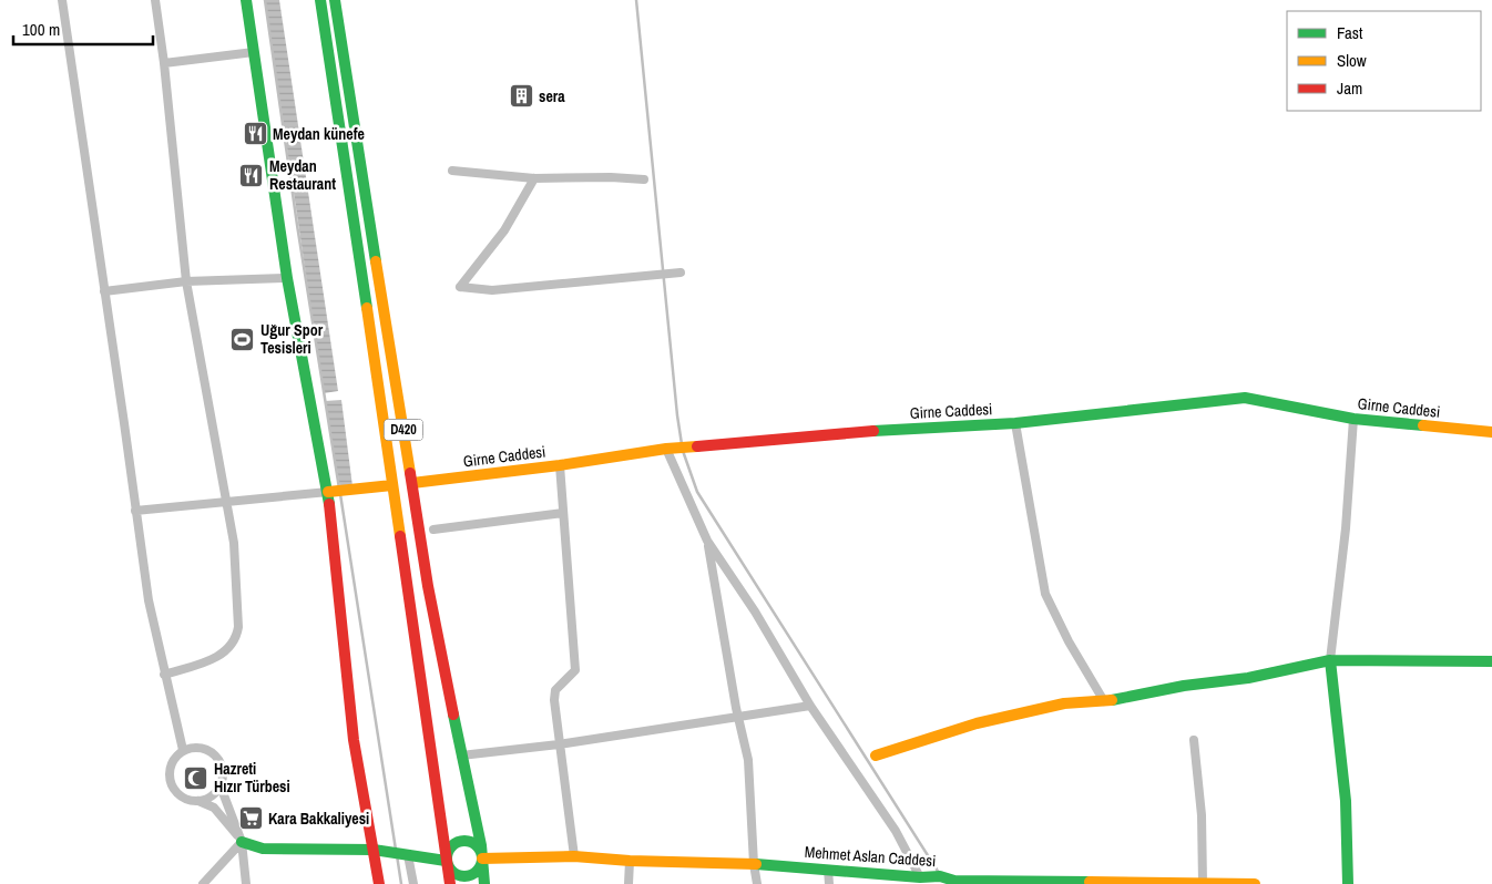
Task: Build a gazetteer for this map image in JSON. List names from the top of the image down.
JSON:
{
  "streets": {
    "street": ["Girne Caddesi", "D420", "Mehmet Aslan Caddesi"]
  },
  "crossings": [
    ["Girne Caddesi", "D420"],
    ["D420", "Mehmet Aslan Caddesi"]
  ],
  "places": {
    "building": ["sera"],
    "restaurant": ["Meydan künefe", "Meydan Restaurant"],
    "sports": ["Uğur Spor Tesisleri"],
    "mosque": ["Hazreti Hızır Türbesi"],
    "supermarket": ["Kara Bakkaliyesi"]
  },
  "legend": ["Fast", "Slow", "Jam"],
  "scale_bar": "100 m"
}
